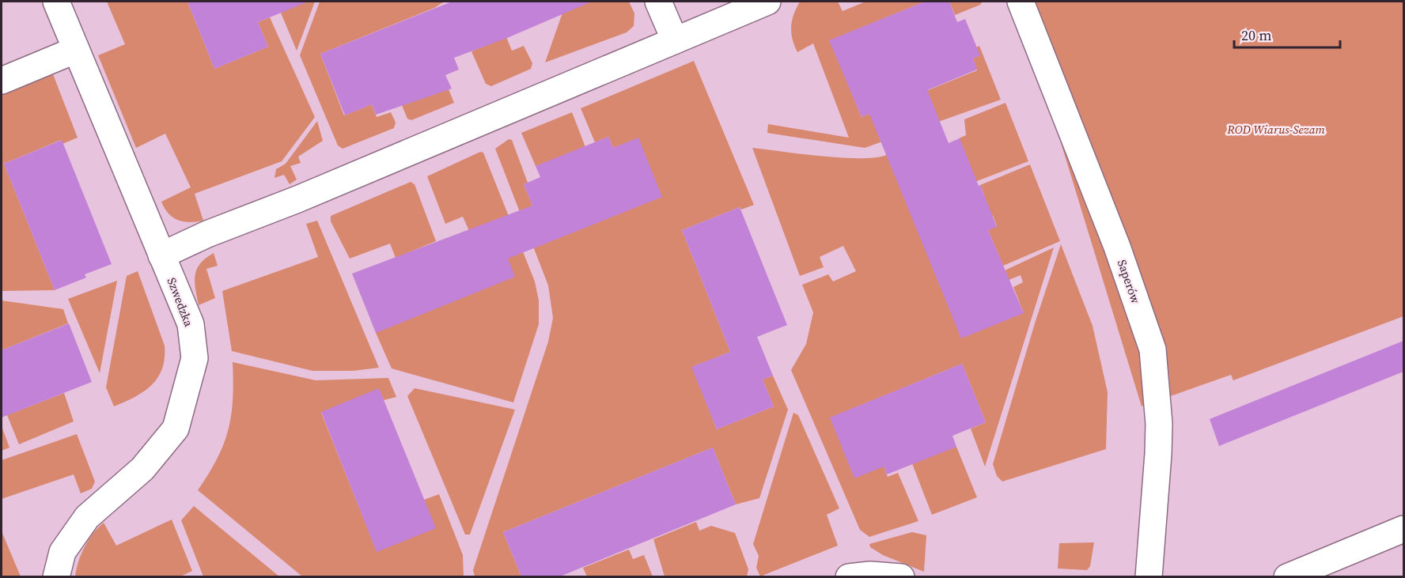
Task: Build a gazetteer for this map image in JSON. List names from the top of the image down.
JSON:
{
  "streets": {
    "street": ["Saperów", "Szwedzka"]
  },
  "parks": ["ROD Wiarus-Sezam"],
  "scale_bar": "20 m"
}
